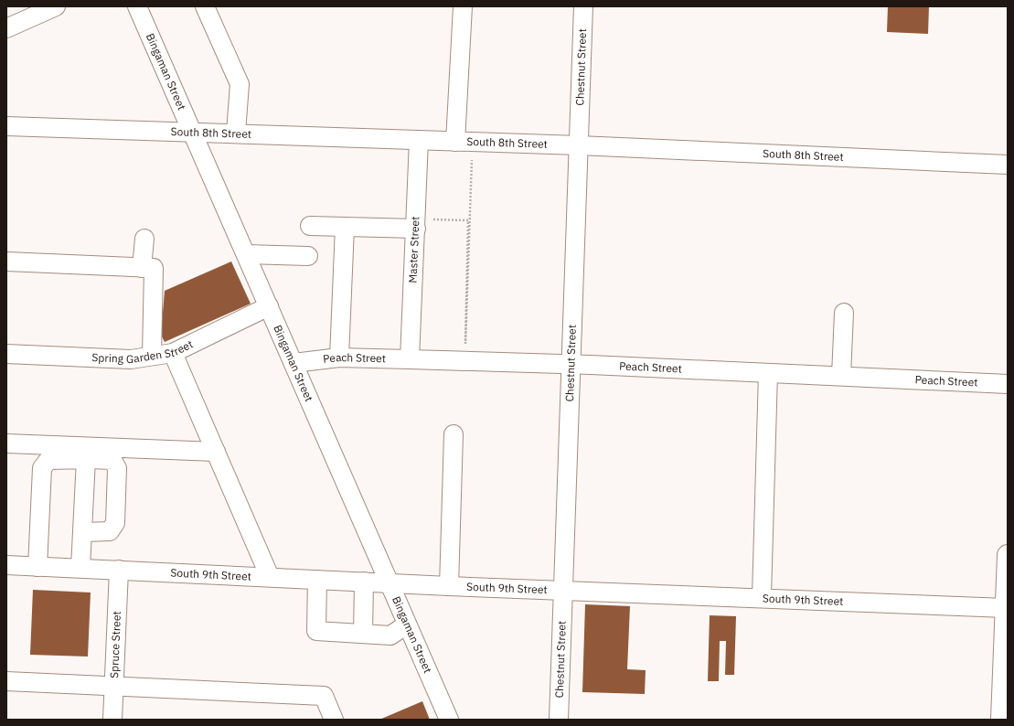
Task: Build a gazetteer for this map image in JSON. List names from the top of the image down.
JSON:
{
  "streets": {
    "street": [
      "Chestnut Street",
      "Bingaman Street",
      "South 8th Street",
      "Master Street",
      "Spring Garden Street",
      "Peach Street",
      "South 9th Street",
      "Spruce Street"
    ]
  },
  "crossings": [
    ["Chestnut Street", "South 8th Street"],
    ["Chestnut Street", "Peach Street"],
    ["Chestnut Street", "South 9th Street"],
    ["Bingaman Street", "South 8th Street"],
    ["Bingaman Street", "Spring Garden Street"],
    ["Bingaman Street", "Peach Street"],
    ["Bingaman Street", "South 9th Street"],
    ["South 8th Street", "Master Street"],
    ["Master Street", "Peach Street"],
    ["South 9th Street", "Spruce Street"]
  ]
}
